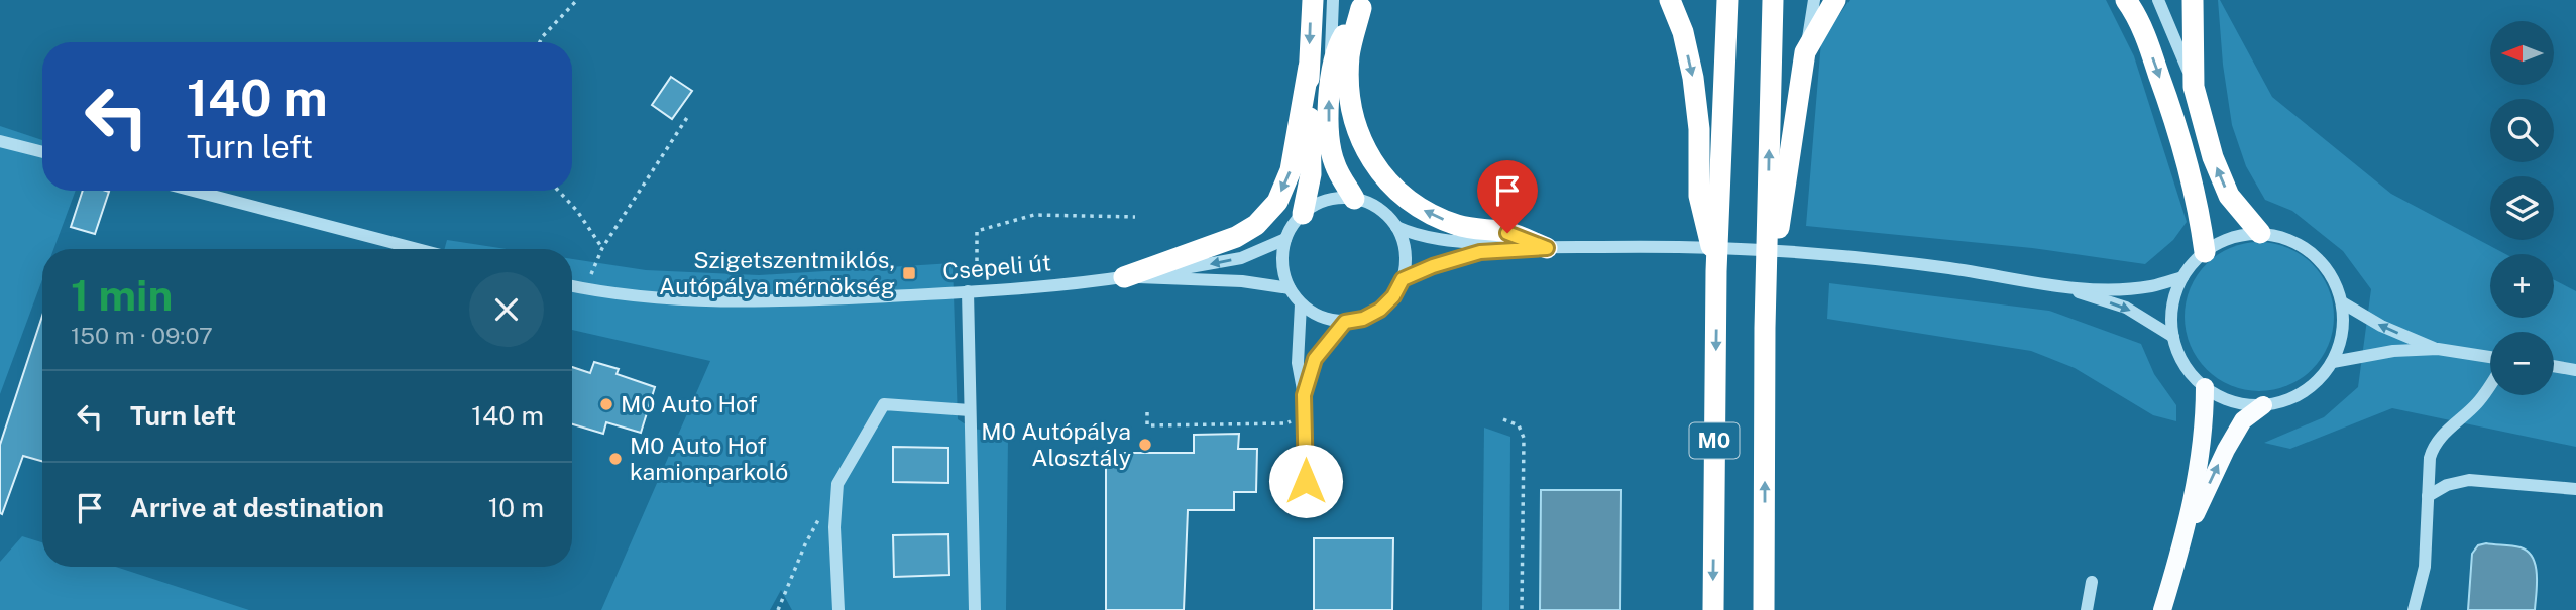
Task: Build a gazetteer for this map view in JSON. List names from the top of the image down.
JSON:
{
  "streets": {
    "highway": ["M0"],
    "street": ["Csepeli út"]
  },
  "places": {
    "transit": ["Szigetszentmiklós, Autópálya mérnökség"],
    "other": ["M0 Auto Hof", "M0 Autópálya Alosztály", "M0 Auto Hof kamionparkoló"]
  },
  "north": "left",
  "page": {
    "map_buttons": ["+", "−"],
    "turn": ["140 m", "Turn left"],
    "heading": ["1 min", "150 m · 09:07"],
    "list": [
      {
        "name": "Turn left",
        "value": "140 m"
      },
      {
        "name": "Arrive at destination",
        "value": "10 m"
      }
    ]
  }
}
